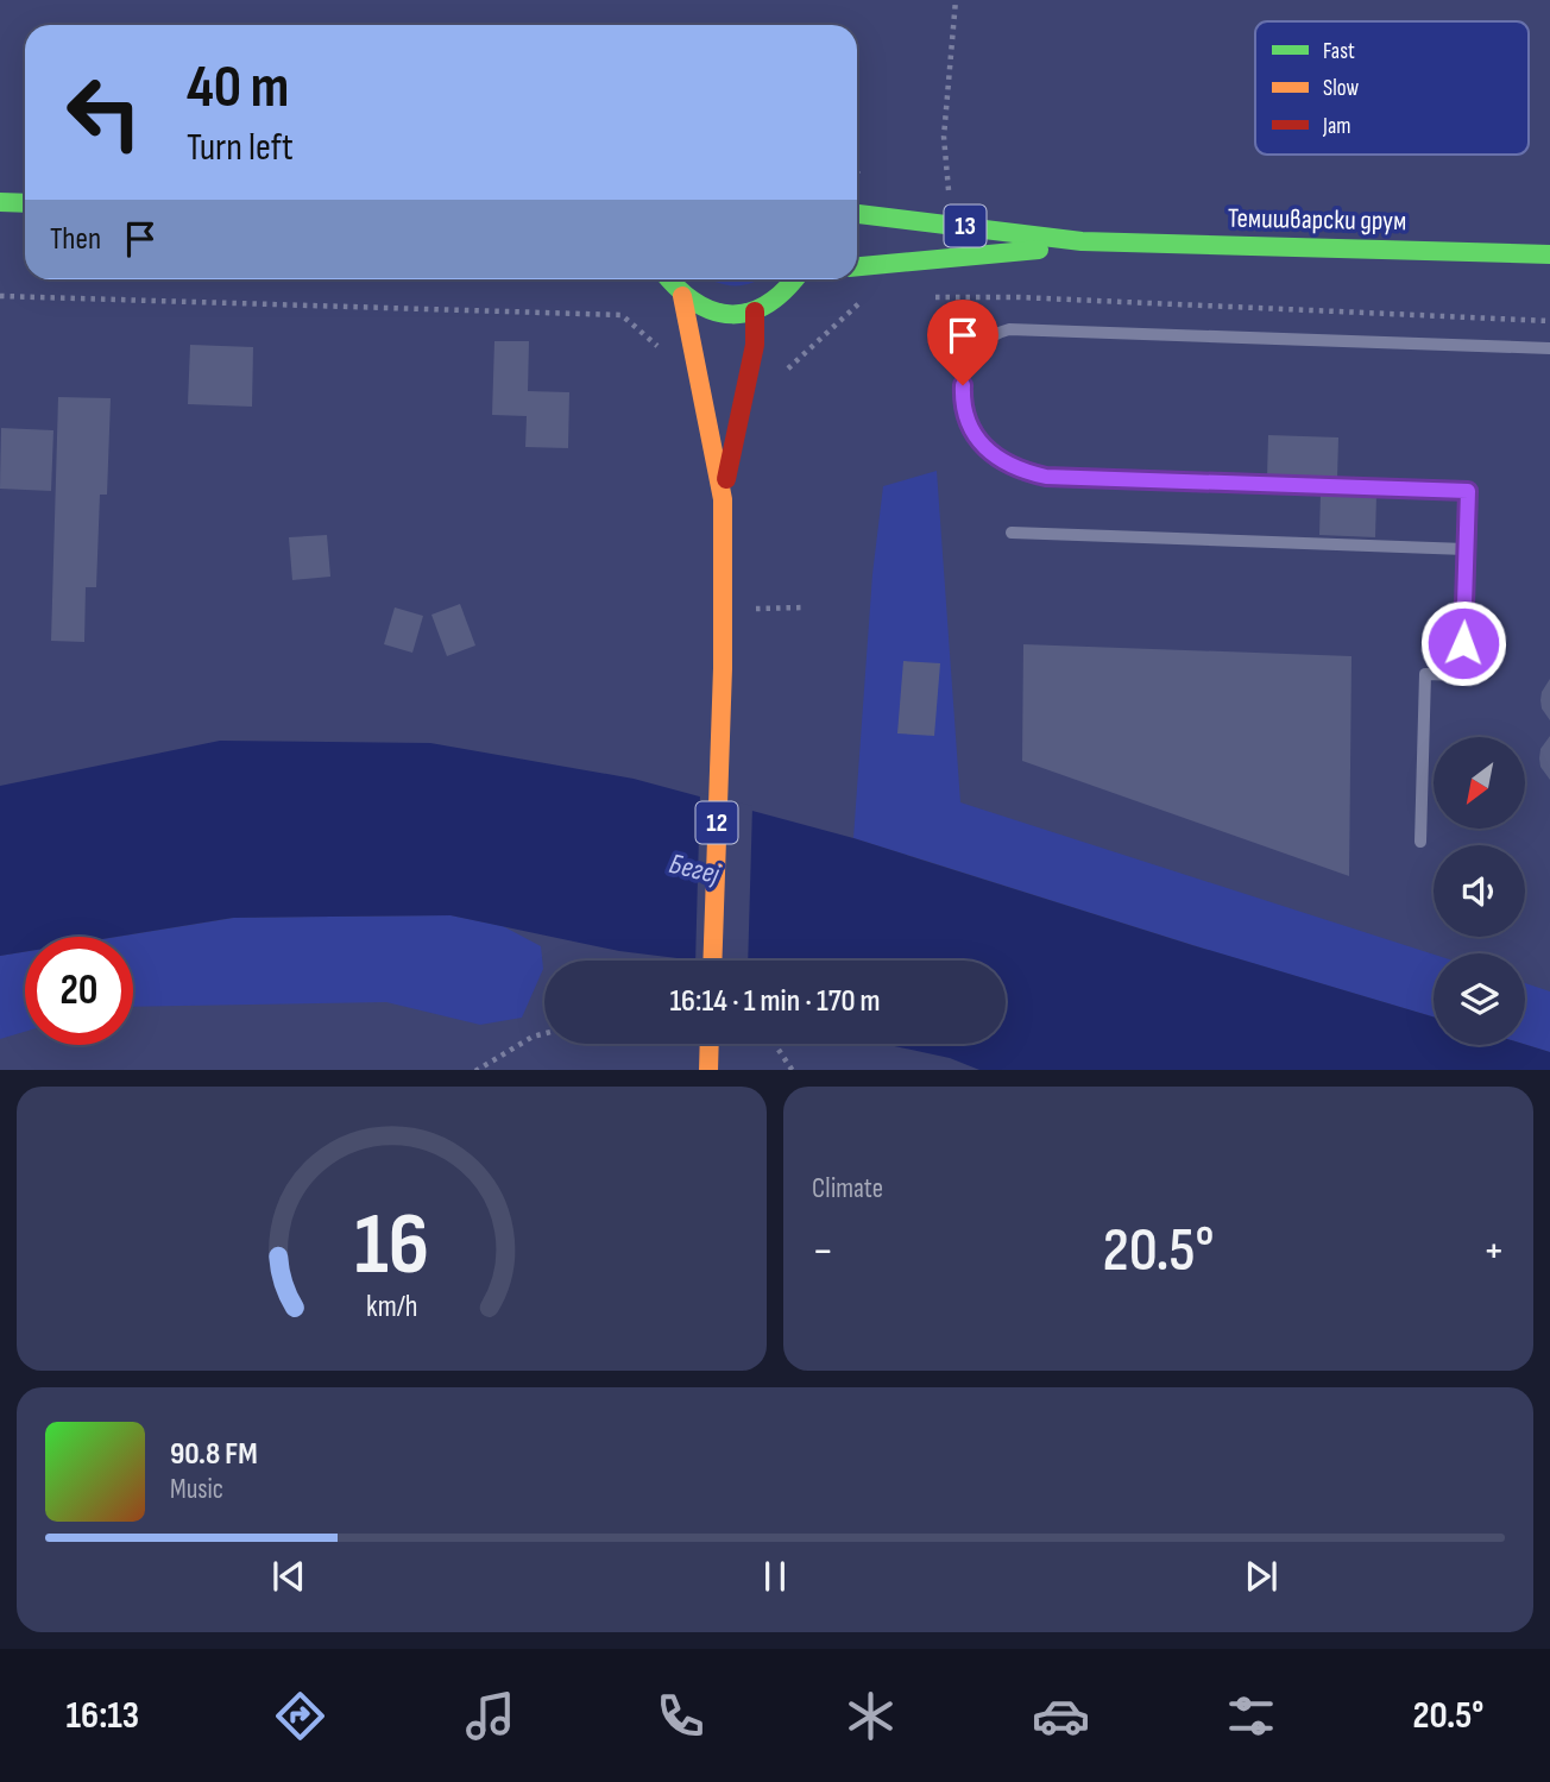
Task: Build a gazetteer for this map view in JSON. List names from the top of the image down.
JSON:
{
  "streets": {
    "main road": ["Темишварски друм", "13", "12"]
  },
  "water": ["Бегеј"],
  "legend": ["Fast", "Slow", "Jam"],
  "north": "bottom left",
  "page": {
    "turn": ["40 m", "Turn left"],
    "then": "Then",
    "limit": "20",
    "trip": "16:14 · 1 min · 170 m",
    "tile": "Climate",
    "heat": ["−", "20.5°", "+"],
    "song": ["90.8 FM", "Music"],
    "tabs": ["16:13", "20.5°"],
    "gauge": ["16", "km/h"]
  }
}
